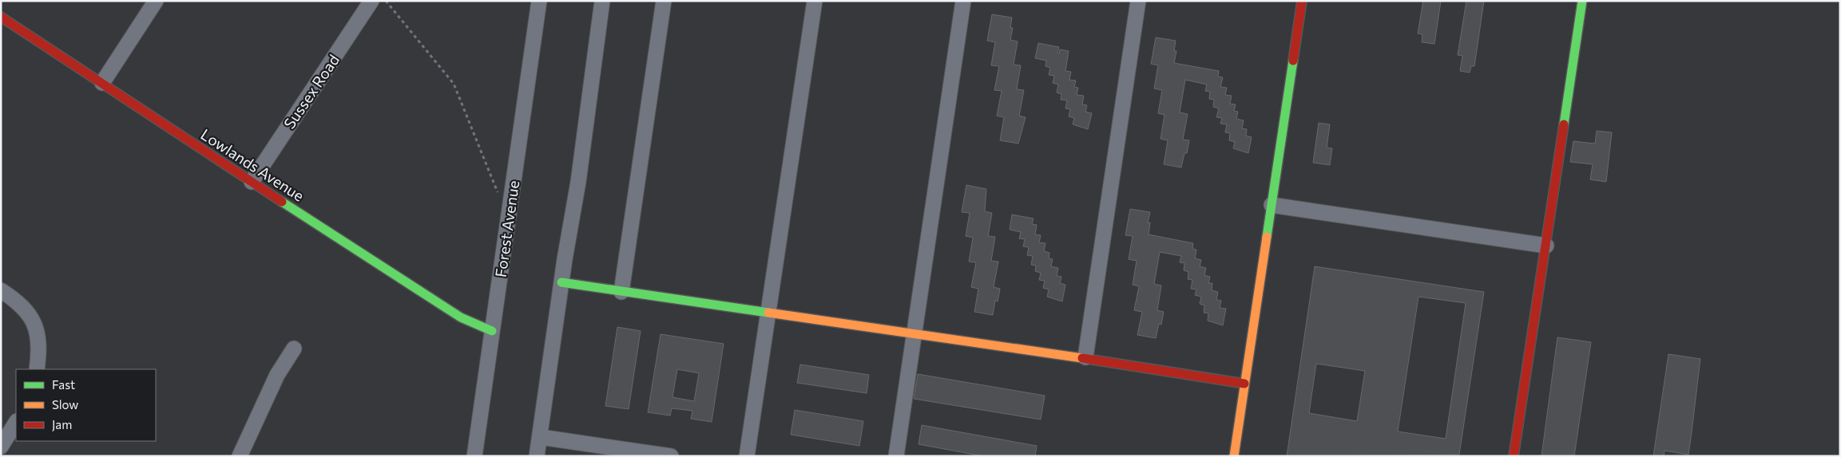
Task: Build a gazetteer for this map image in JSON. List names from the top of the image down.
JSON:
{
  "streets": {
    "street": ["Sussex Road", "Lowlands Avenue", "Forest Avenue"]
  },
  "crossings": [
    ["Sussex Road", "Lowlands Avenue"],
    ["Lowlands Avenue", "Forest Avenue"]
  ],
  "legend": ["Fast", "Slow", "Jam"]
}
